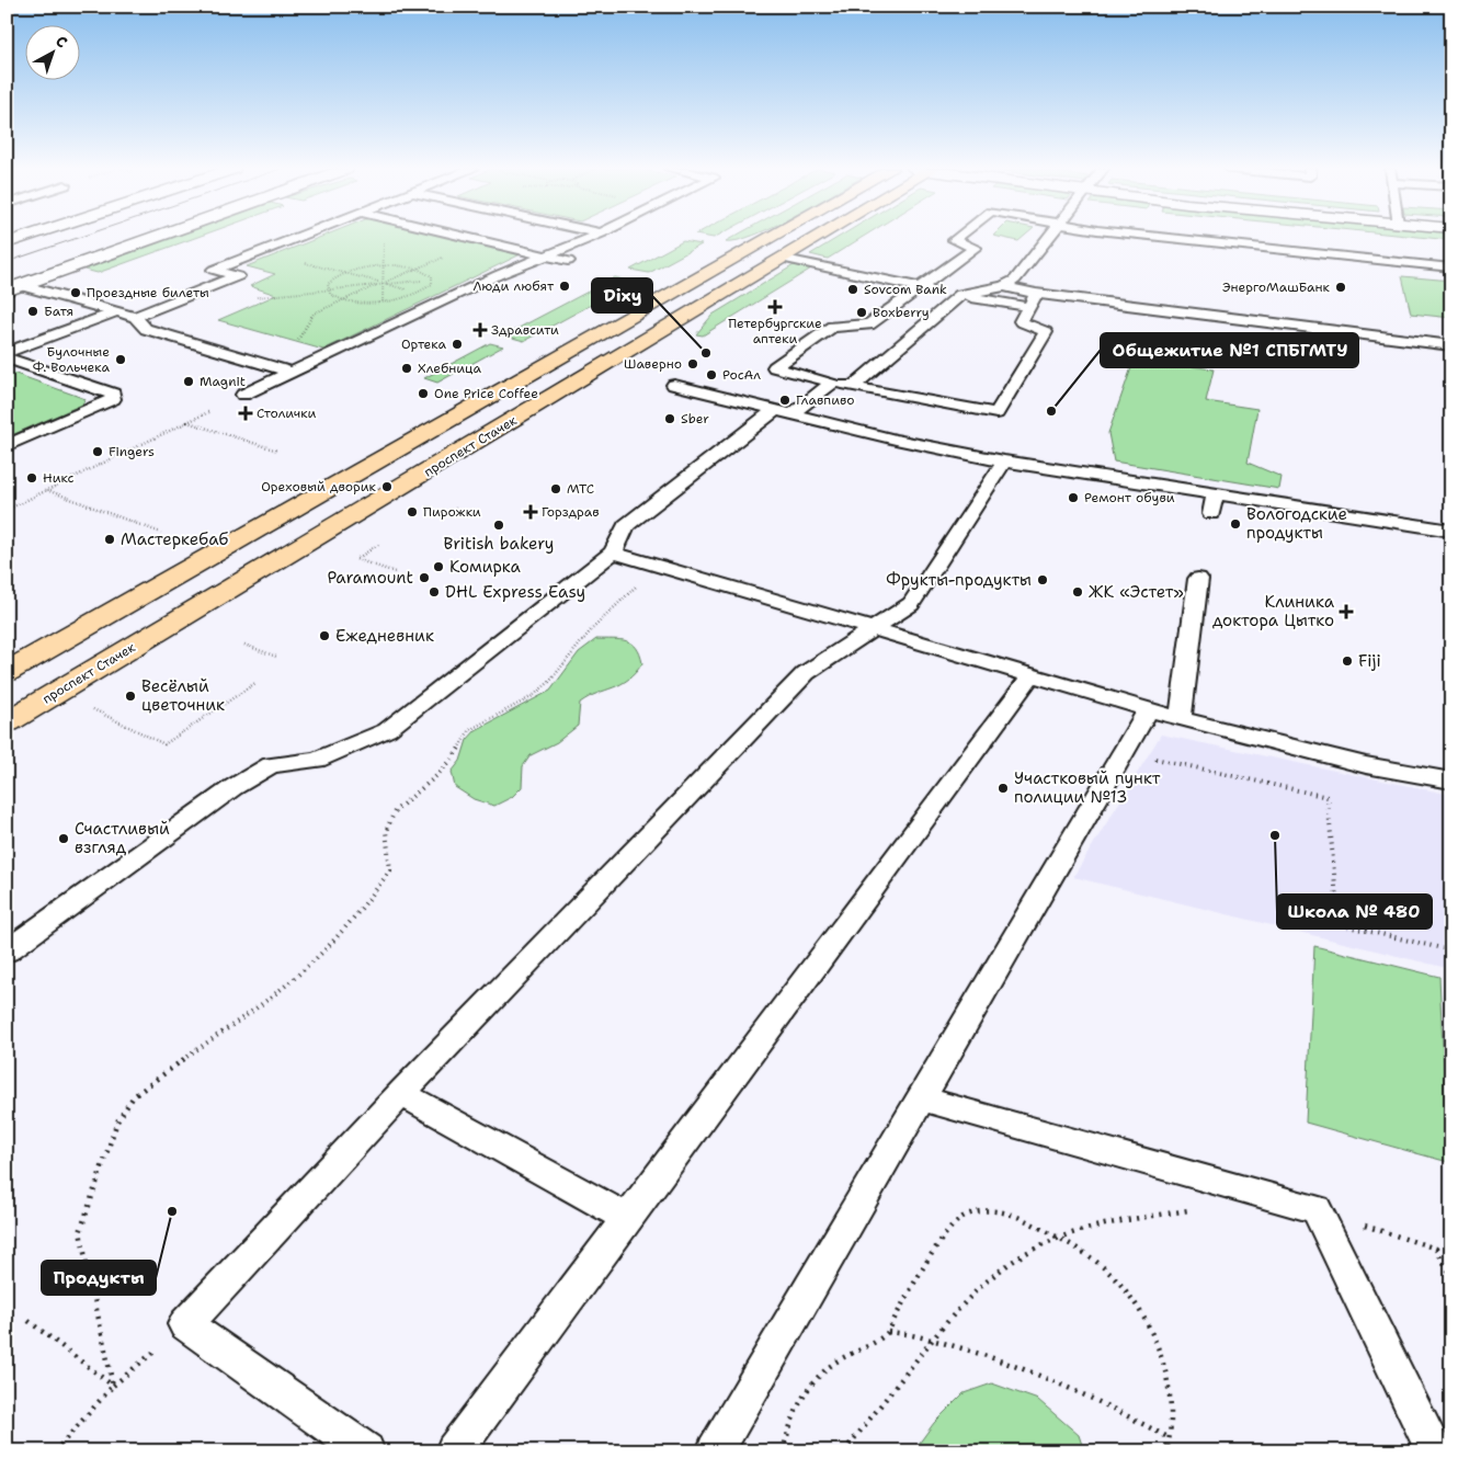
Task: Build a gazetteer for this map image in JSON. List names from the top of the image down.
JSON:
{
  "streets": {
    "main road": ["проспект Стачек"]
  },
  "places": {
    "other": [
      "Люди любят",
      "ЭнергоМашБанк",
      "Sovcom Bank",
      "Проездные билеты",
      "Батя",
      "Boxberry",
      "Ортека",
      "Dixy",
      "Булочные Ф. Вольчека",
      "Шаверно",
      "Хлебница",
      "РосАл",
      "Magnit",
      "One Price Coffee",
      "Главпиво",
      "Общежитие №1 СПБГМТУ",
      "Sber",
      "Fingers",
      "Никс",
      "Ореховый дворик",
      "МТС",
      "Ремонт обуви",
      "Пирожки",
      "Вологодские продукты",
      "British bakery",
      "Мастеркебаб",
      "Комирка",
      "Paramount",
      "Фрукты-продукты",
      "DHL Express Easy",
      "ЖК «Эстет»",
      "Ежедневник",
      "Fiji",
      "Весёлый цветочник",
      "Участковый пункт полиции №13",
      "Школа № 480",
      "Счастливый взгляд",
      "Продукты"
    ],
    "health": [
      "Петербургские аптеки",
      "Здравсити",
      "Столички",
      "Горздрав",
      "Клиника доктора Цытко"
    ]
  },
  "north": "top right"
}
